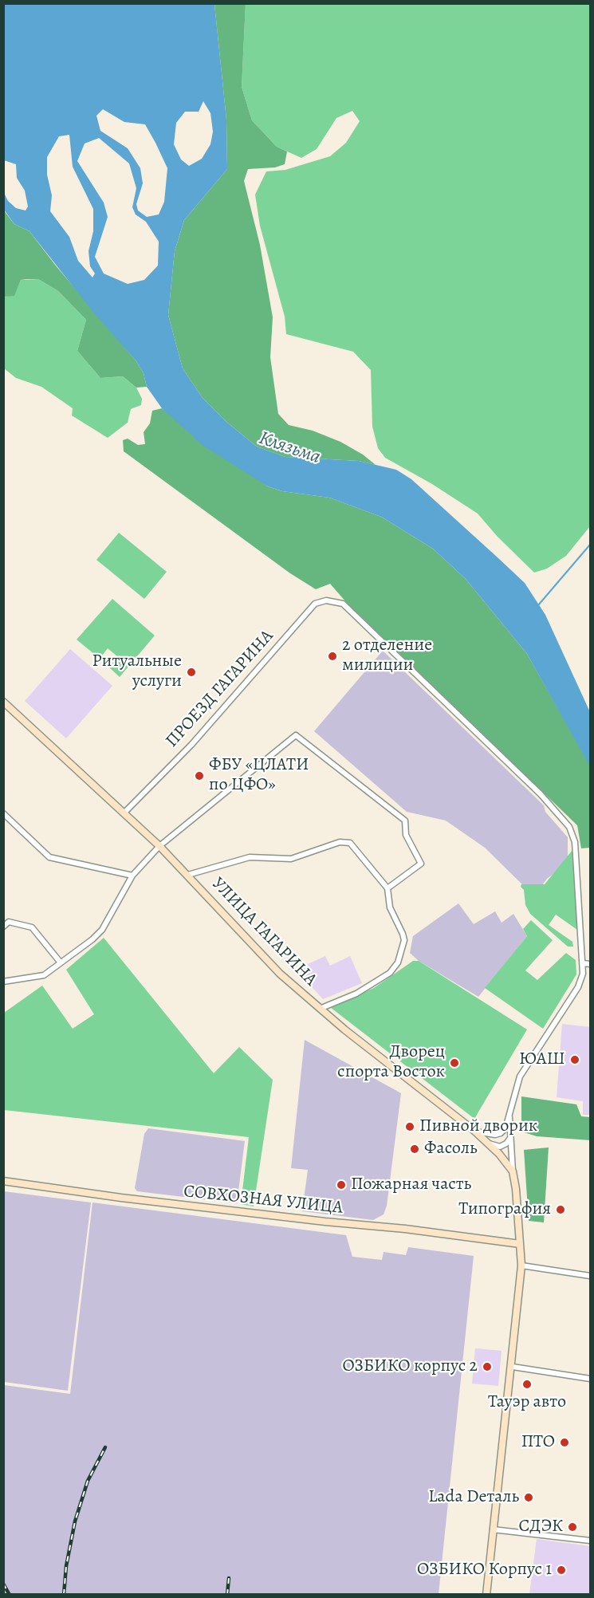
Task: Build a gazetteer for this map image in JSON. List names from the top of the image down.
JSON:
{
  "streets": {
    "main road": ["УЛИЦА ГАГАРИНА", "СОВХОЗНАЯ УЛИЦА"],
    "street": ["ПРОЕЗД ГАГАРИНА"]
  },
  "crossings": [
    ["ПРОЕЗД ГАГАРИНА", "УЛИЦА ГАГАРИНА"]
  ],
  "water": ["Клязьма"],
  "places": [
    "2 отделение милиции",
    "Ритуальные услуги",
    "ФБУ «ЦЛАТИ по ЦФО»",
    "ЮАШ",
    "Дворец спорта Восток",
    "Пивной дворик",
    "Фасоль",
    "Пожарная часть",
    "Типография",
    "ОЗБИКО корпус 2",
    "Тауэр авто",
    "ПТО",
    "Lada Dеталь",
    "СДЭК",
    "ОЗБИКО Корпус 1"
  ]
}
